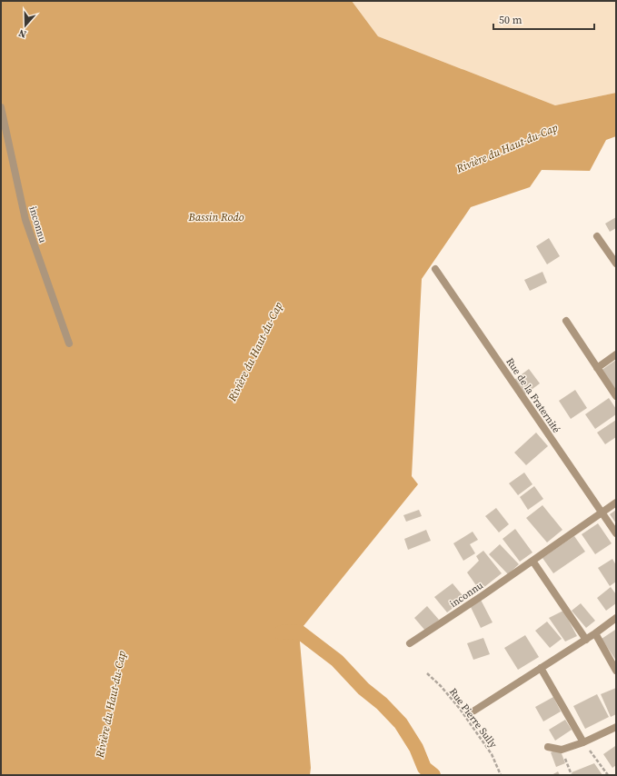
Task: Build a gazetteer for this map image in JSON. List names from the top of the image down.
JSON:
{
  "streets": {
    "street": ["inconnu", "Rue de la Fraternité"],
    "path": ["Rue Pierre Sully"]
  },
  "crossings": [
    ["inconnu", "Rue de la Fraternité"]
  ],
  "water": ["Rivière du Haut-du-Cap", "Bassin Rodo"],
  "scale_bar": "50 m",
  "north": "bottom"
}
